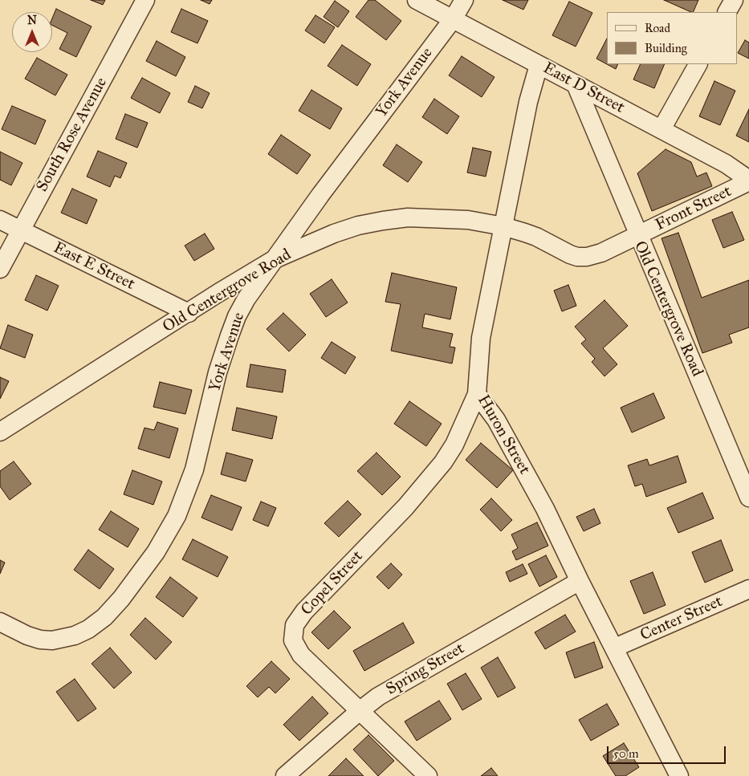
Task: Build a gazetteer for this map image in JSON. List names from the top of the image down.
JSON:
{
  "streets": {
    "street": [
      "York Avenue",
      "East D Street",
      "South Rose Avenue",
      "Front Street",
      "East E Street",
      "Old Centergrove Road",
      "Huron Street",
      "Copel Street",
      "Center Street",
      "Spring Street"
    ]
  },
  "crossings": [
    ["York Avenue", "East D Street"],
    ["York Avenue", "Old Centergrove Road"],
    ["East D Street", "Front Street"],
    ["East D Street", "Huron Street"],
    ["South Rose Avenue", "East E Street"],
    ["Front Street", "Old Centergrove Road"],
    ["East E Street", "Old Centergrove Road"],
    ["Old Centergrove Road", "Huron Street"],
    ["Huron Street", "Copel Street"],
    ["Huron Street", "Center Street"],
    ["Huron Street", "Spring Street"],
    ["Copel Street", "Spring Street"]
  ],
  "legend": ["Road", "Building"],
  "scale_bar": "50 m",
  "north": "top"
}
